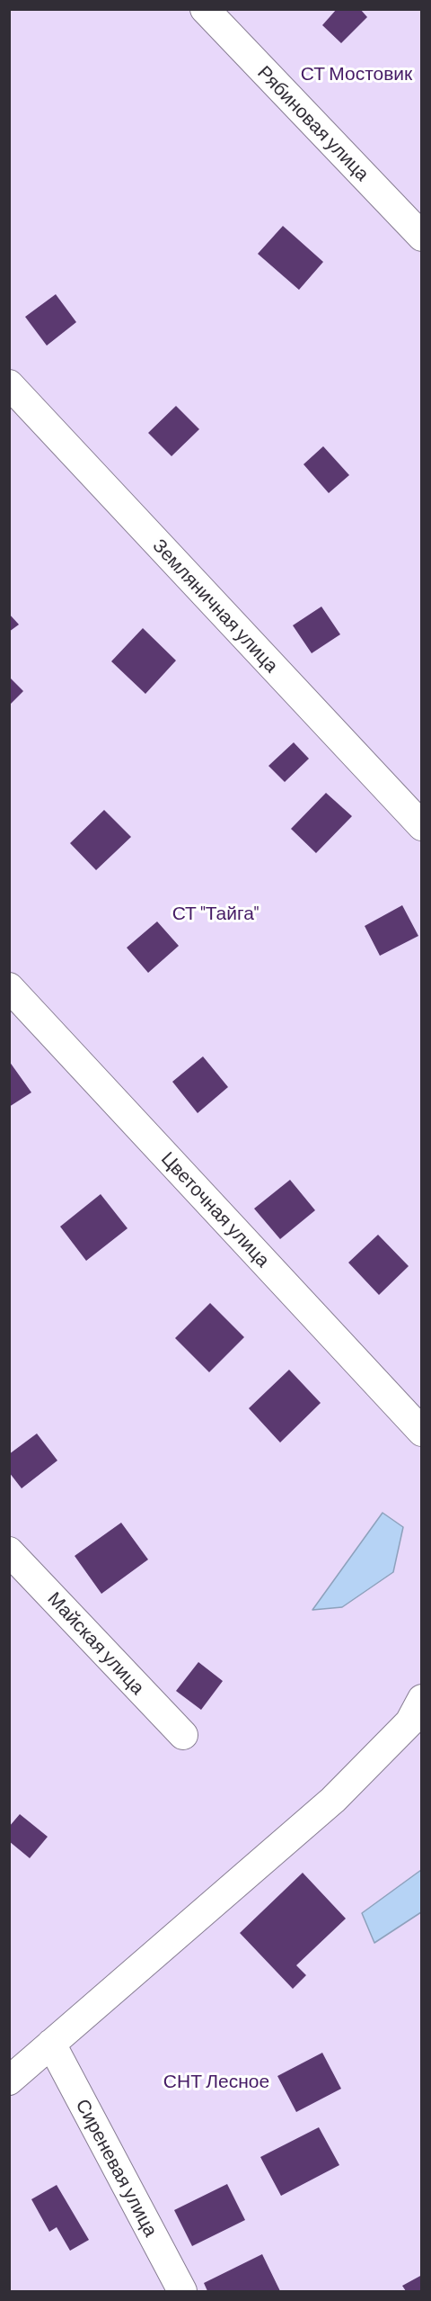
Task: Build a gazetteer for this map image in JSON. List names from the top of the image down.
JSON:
{
  "streets": {
    "street": [
      "Рябиновая улица",
      "Земляничная улица",
      "Цветочная улица",
      "Майская улица",
      "Сиреневая улица"
    ]
  },
  "parks": ["СТ Мостовик", "СТ \"Тайга\"", "СНТ Лесное"]
}
